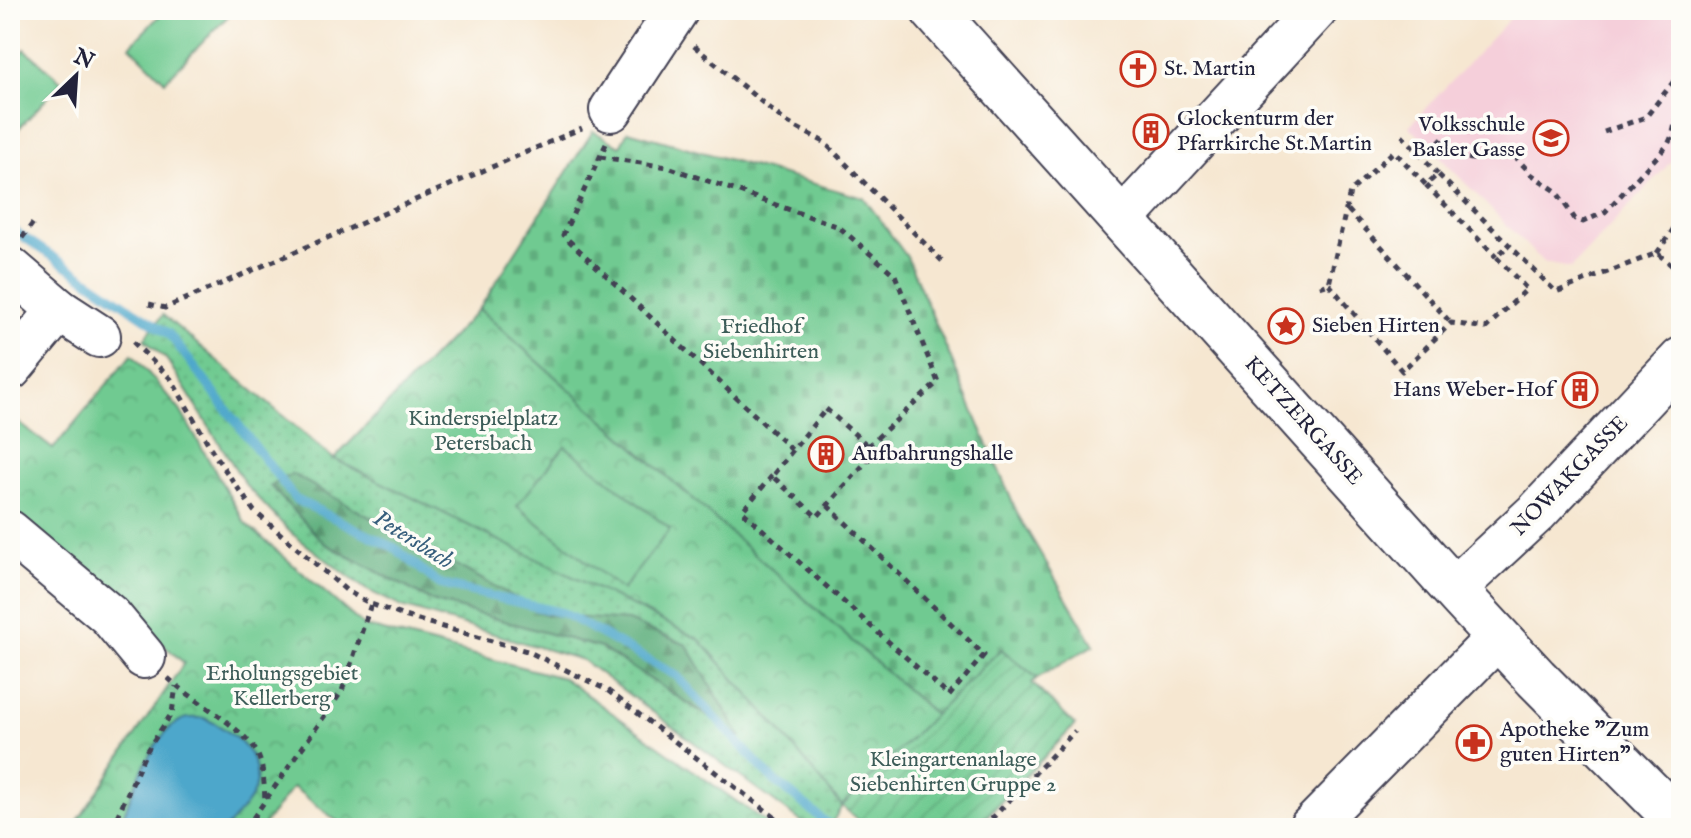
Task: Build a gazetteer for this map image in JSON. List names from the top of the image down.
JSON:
{
  "streets": {
    "main road": ["KETZERGASSE"],
    "street": ["NOWAKGASSE"]
  },
  "crossings": [
    ["KETZERGASSE", "NOWAKGASSE"]
  ],
  "water": ["Petersbach"],
  "parks": [
    "Friedhof Siebenhirten",
    "Kinderspielplatz Petersbach",
    "Erholungsgebiet Kellerberg",
    "Kleingartenanlage Siebenhirten Gruppe 2"
  ],
  "places": {
    "church": ["St. Martin"],
    "building": ["Glockenturm der Pfarrkirche St.Martin", "Hans Weber-Hof", "Aufbahrungshalle"],
    "school or university": ["Volksschule Basler Gasse"],
    "place": ["Sieben Hirten"],
    "pharmacy": ["Apotheke \"Zum guten Hirten\""]
  },
  "north": "top right"
}
